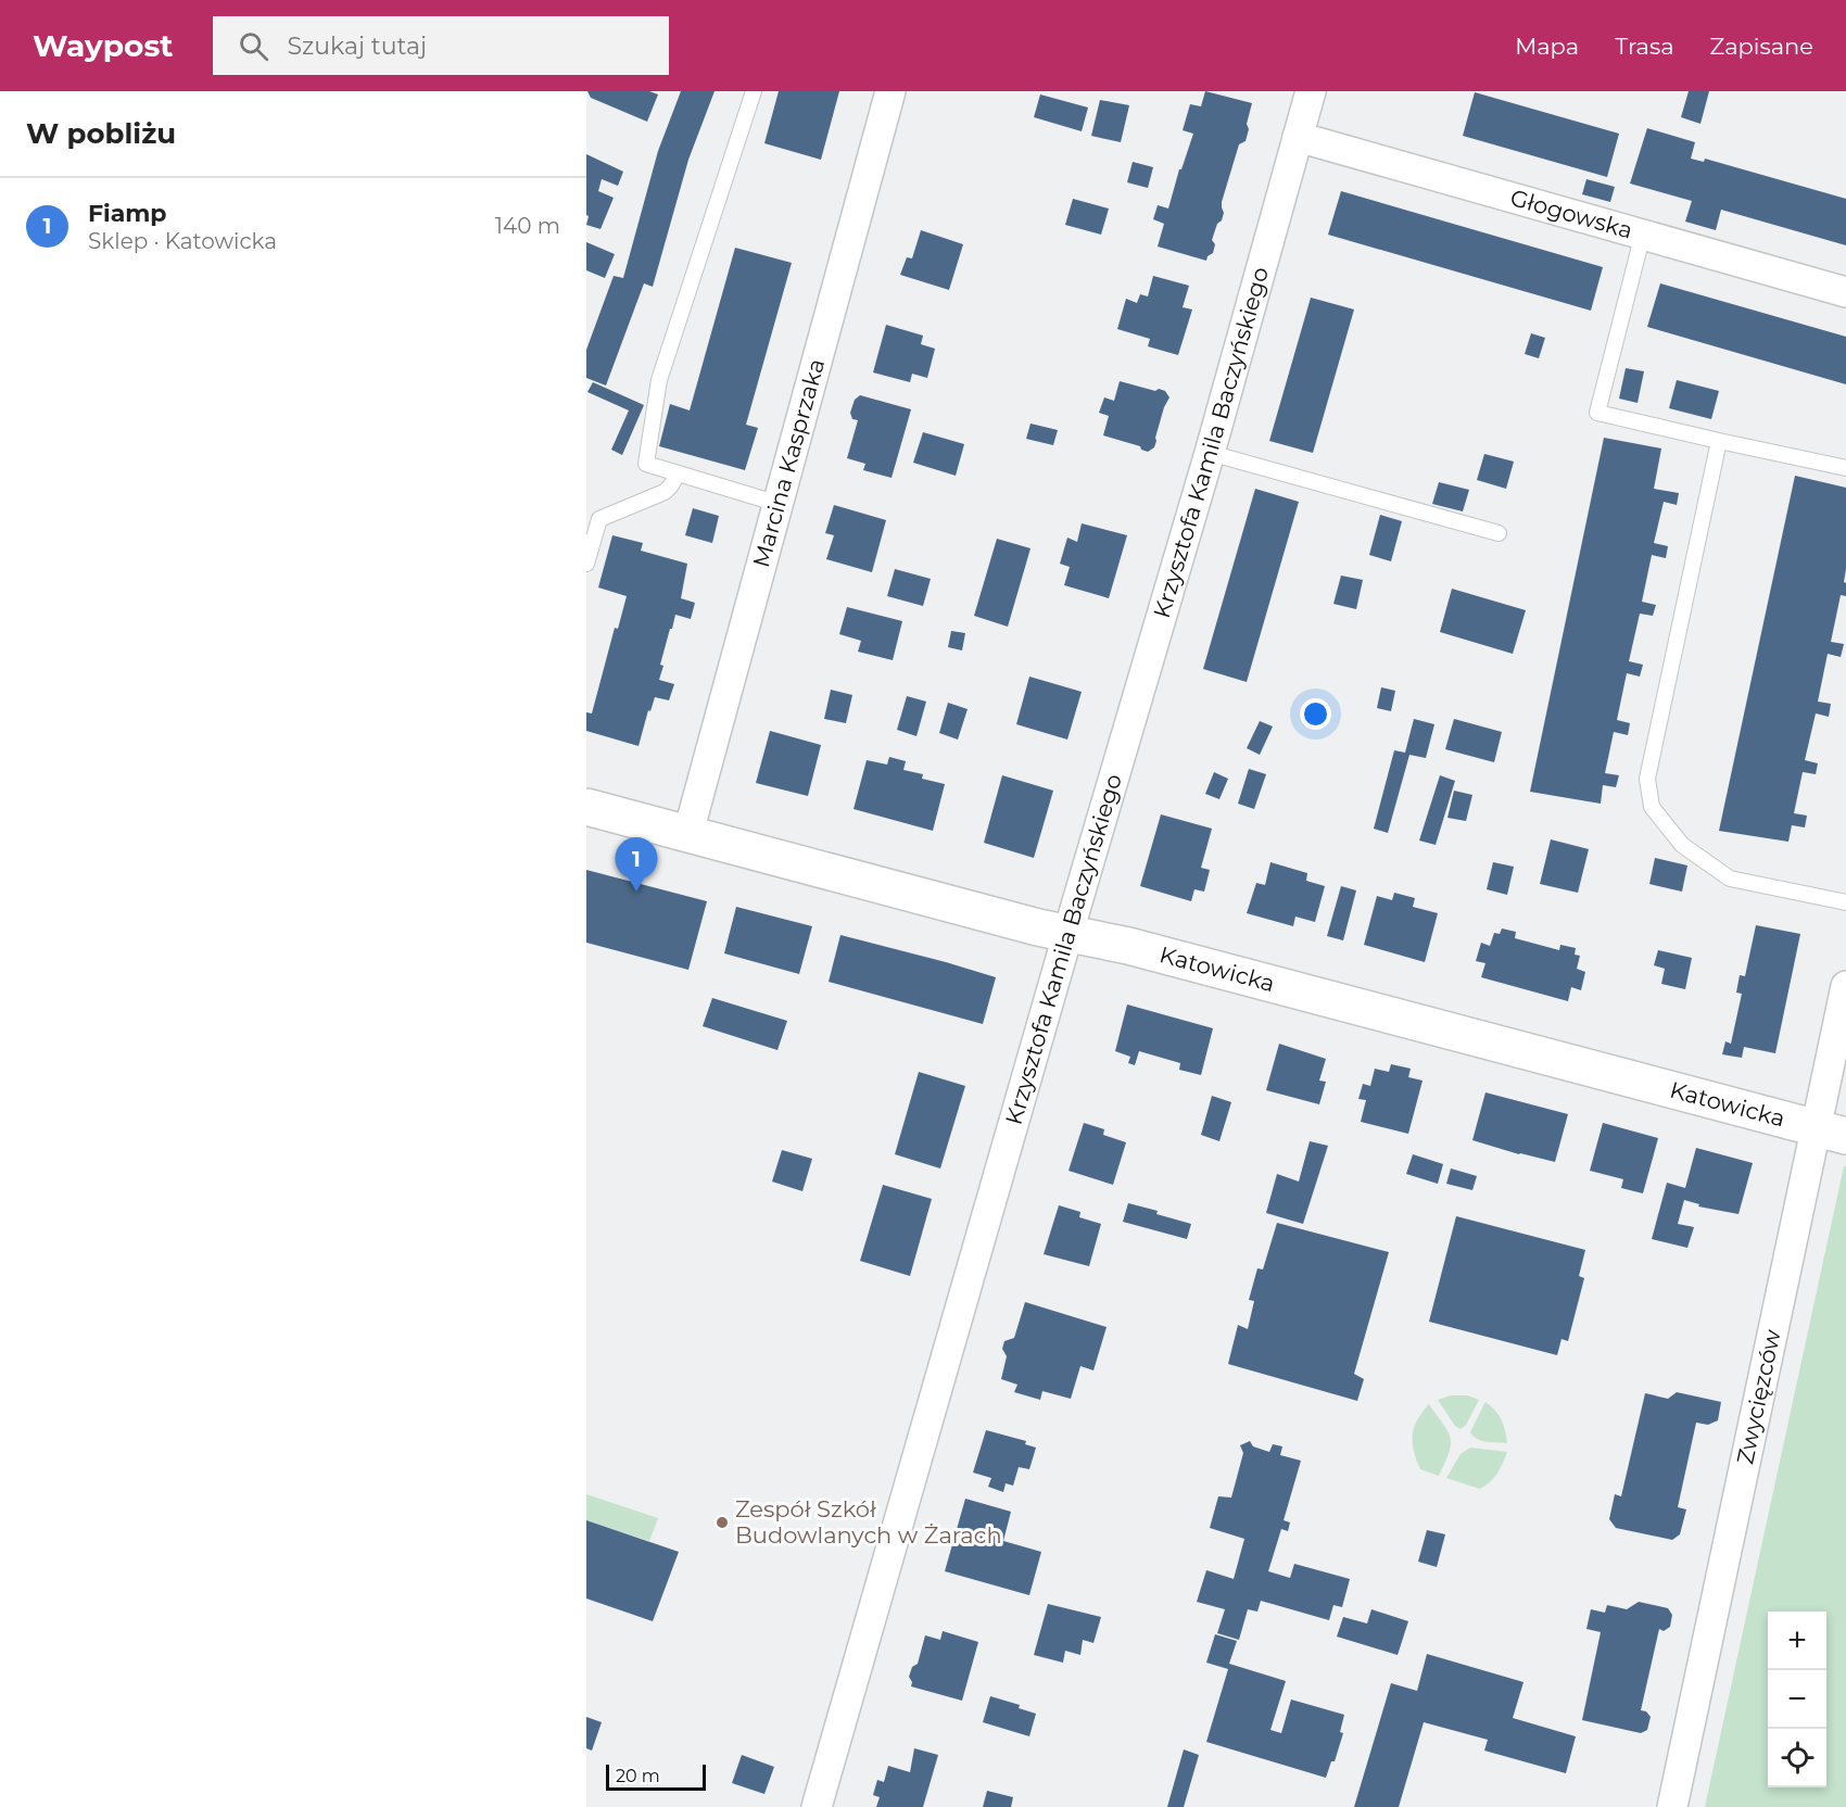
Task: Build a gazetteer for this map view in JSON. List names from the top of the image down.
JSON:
{
  "streets": {
    "street": [
      "Głogowska",
      "Krzysztofa Kamila Baczyńskiego",
      "Marcina Kasprzaka",
      "Katowicka",
      "Zwycięzców"
    ]
  },
  "crossings": [
    ["Głogowska", "Krzysztofa Kamila Baczyńskiego"],
    ["Krzysztofa Kamila Baczyńskiego", "Katowicka"],
    ["Marcina Kasprzaka", "Katowicka"],
    ["Katowicka", "Zwycięzców"]
  ],
  "places": ["Zespół Szkół Budowlanych w Żarach"],
  "scale_bar": "20 m",
  "page": {
    "header": "Waypost",
    "search": "Szukaj tutaj",
    "nav": ["Mapa", "Trasa", "Zapisane"],
    "heading": "W pobliżu",
    "list": [
      {
        "mark": "1",
        "name": "Fiamp",
        "note": "Sklep · Katowicka",
        "value": "140 m"
      }
    ],
    "pins": "1",
    "map_buttons": ["+", "−"],
    "scale": "20 m"
  }
}
